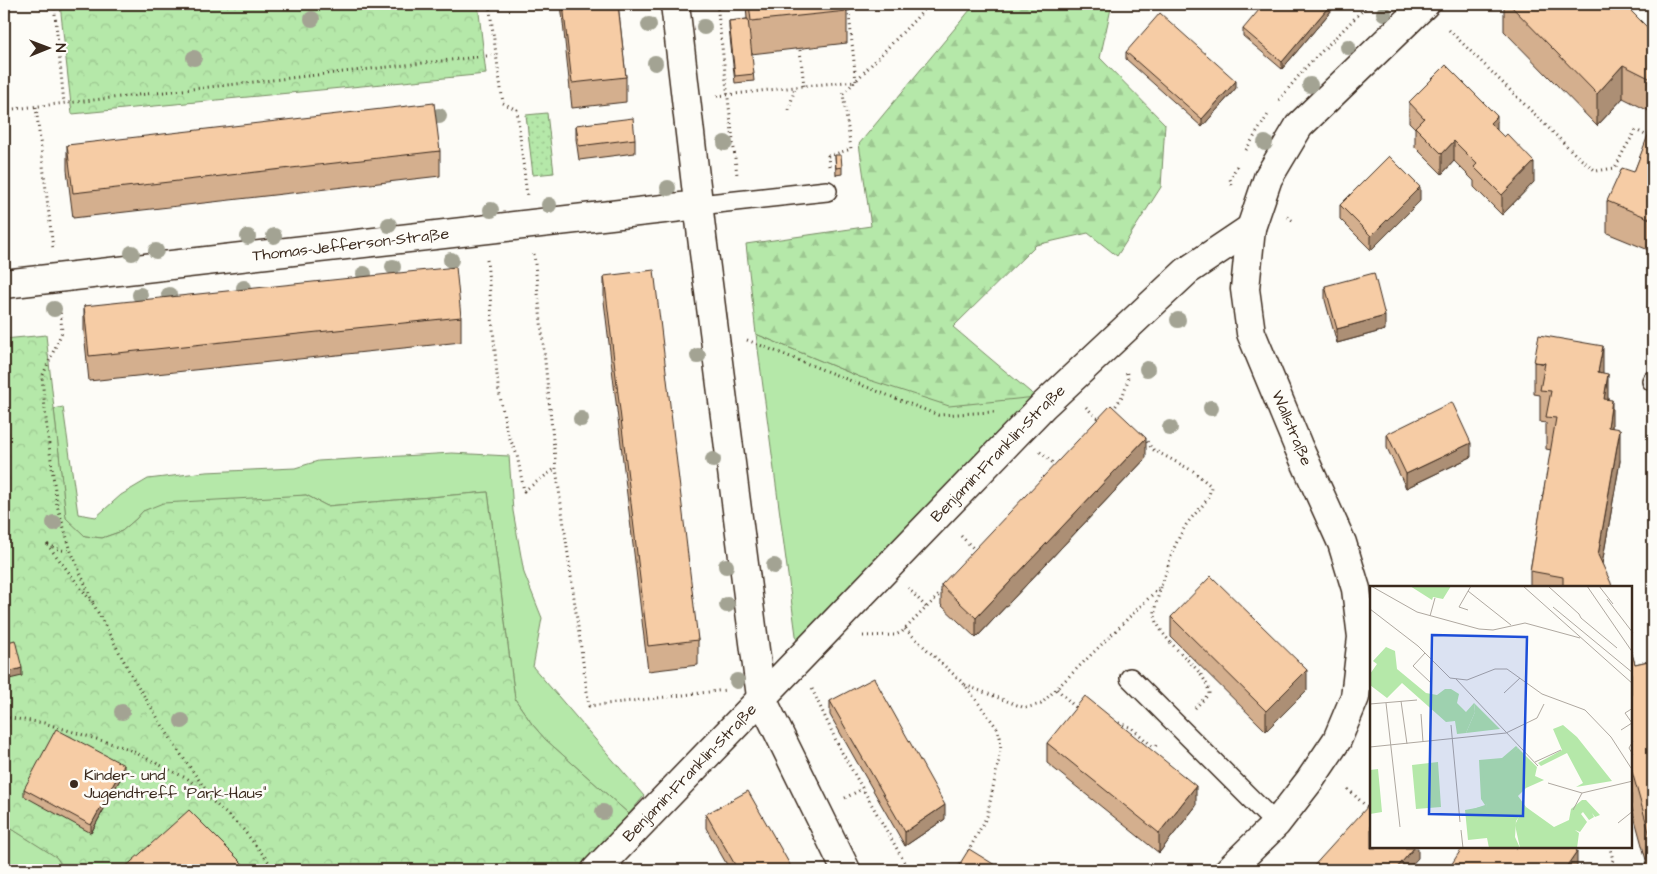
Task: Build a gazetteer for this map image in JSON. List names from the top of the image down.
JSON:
{
  "streets": {
    "street": ["Thomas-Jefferson-Straße", "Wallstraße", "Benjamin-Franklin-Straße"]
  },
  "crossings": [
    ["Thomas-Jefferson-Straße", "Benjamin-Franklin-Straße"],
    ["Wallstraße", "Benjamin-Franklin-Straße"]
  ],
  "places": ["Kinder- und Jugendtreff \"Park-Haus\""],
  "north": "right"
}
